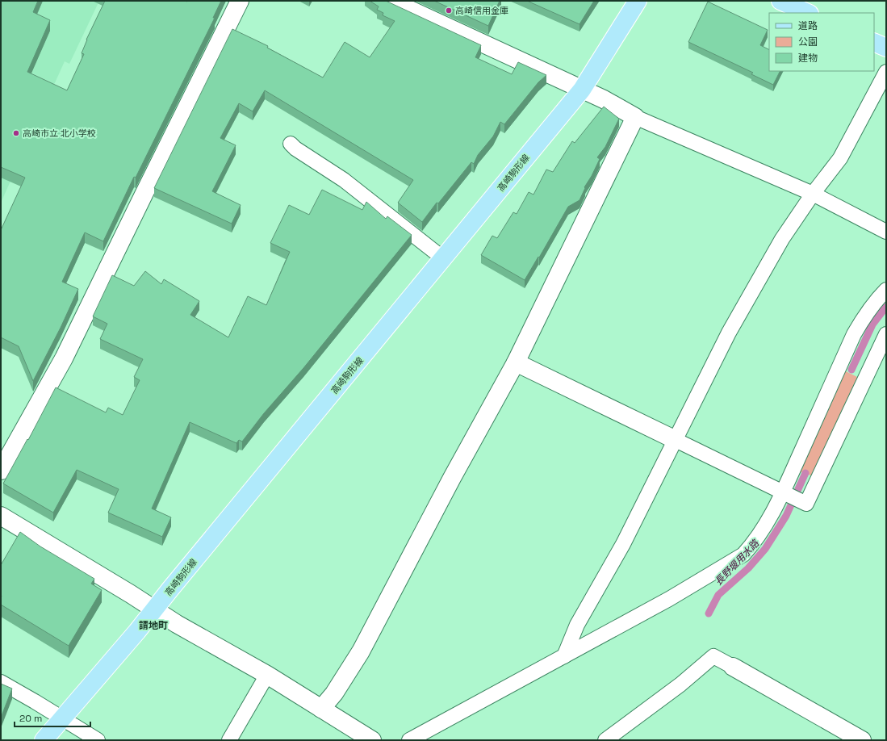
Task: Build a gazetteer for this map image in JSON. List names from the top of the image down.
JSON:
{
  "streets": {
    "main road": ["高崎駒形線"]
  },
  "districts": ["請地町"],
  "water": ["長野堰用水路"],
  "places": ["高崎信用金庫", "高崎市立 北小学校"],
  "legend": ["道路", "公園", "建物"],
  "scale_bar": "20 m"
}
